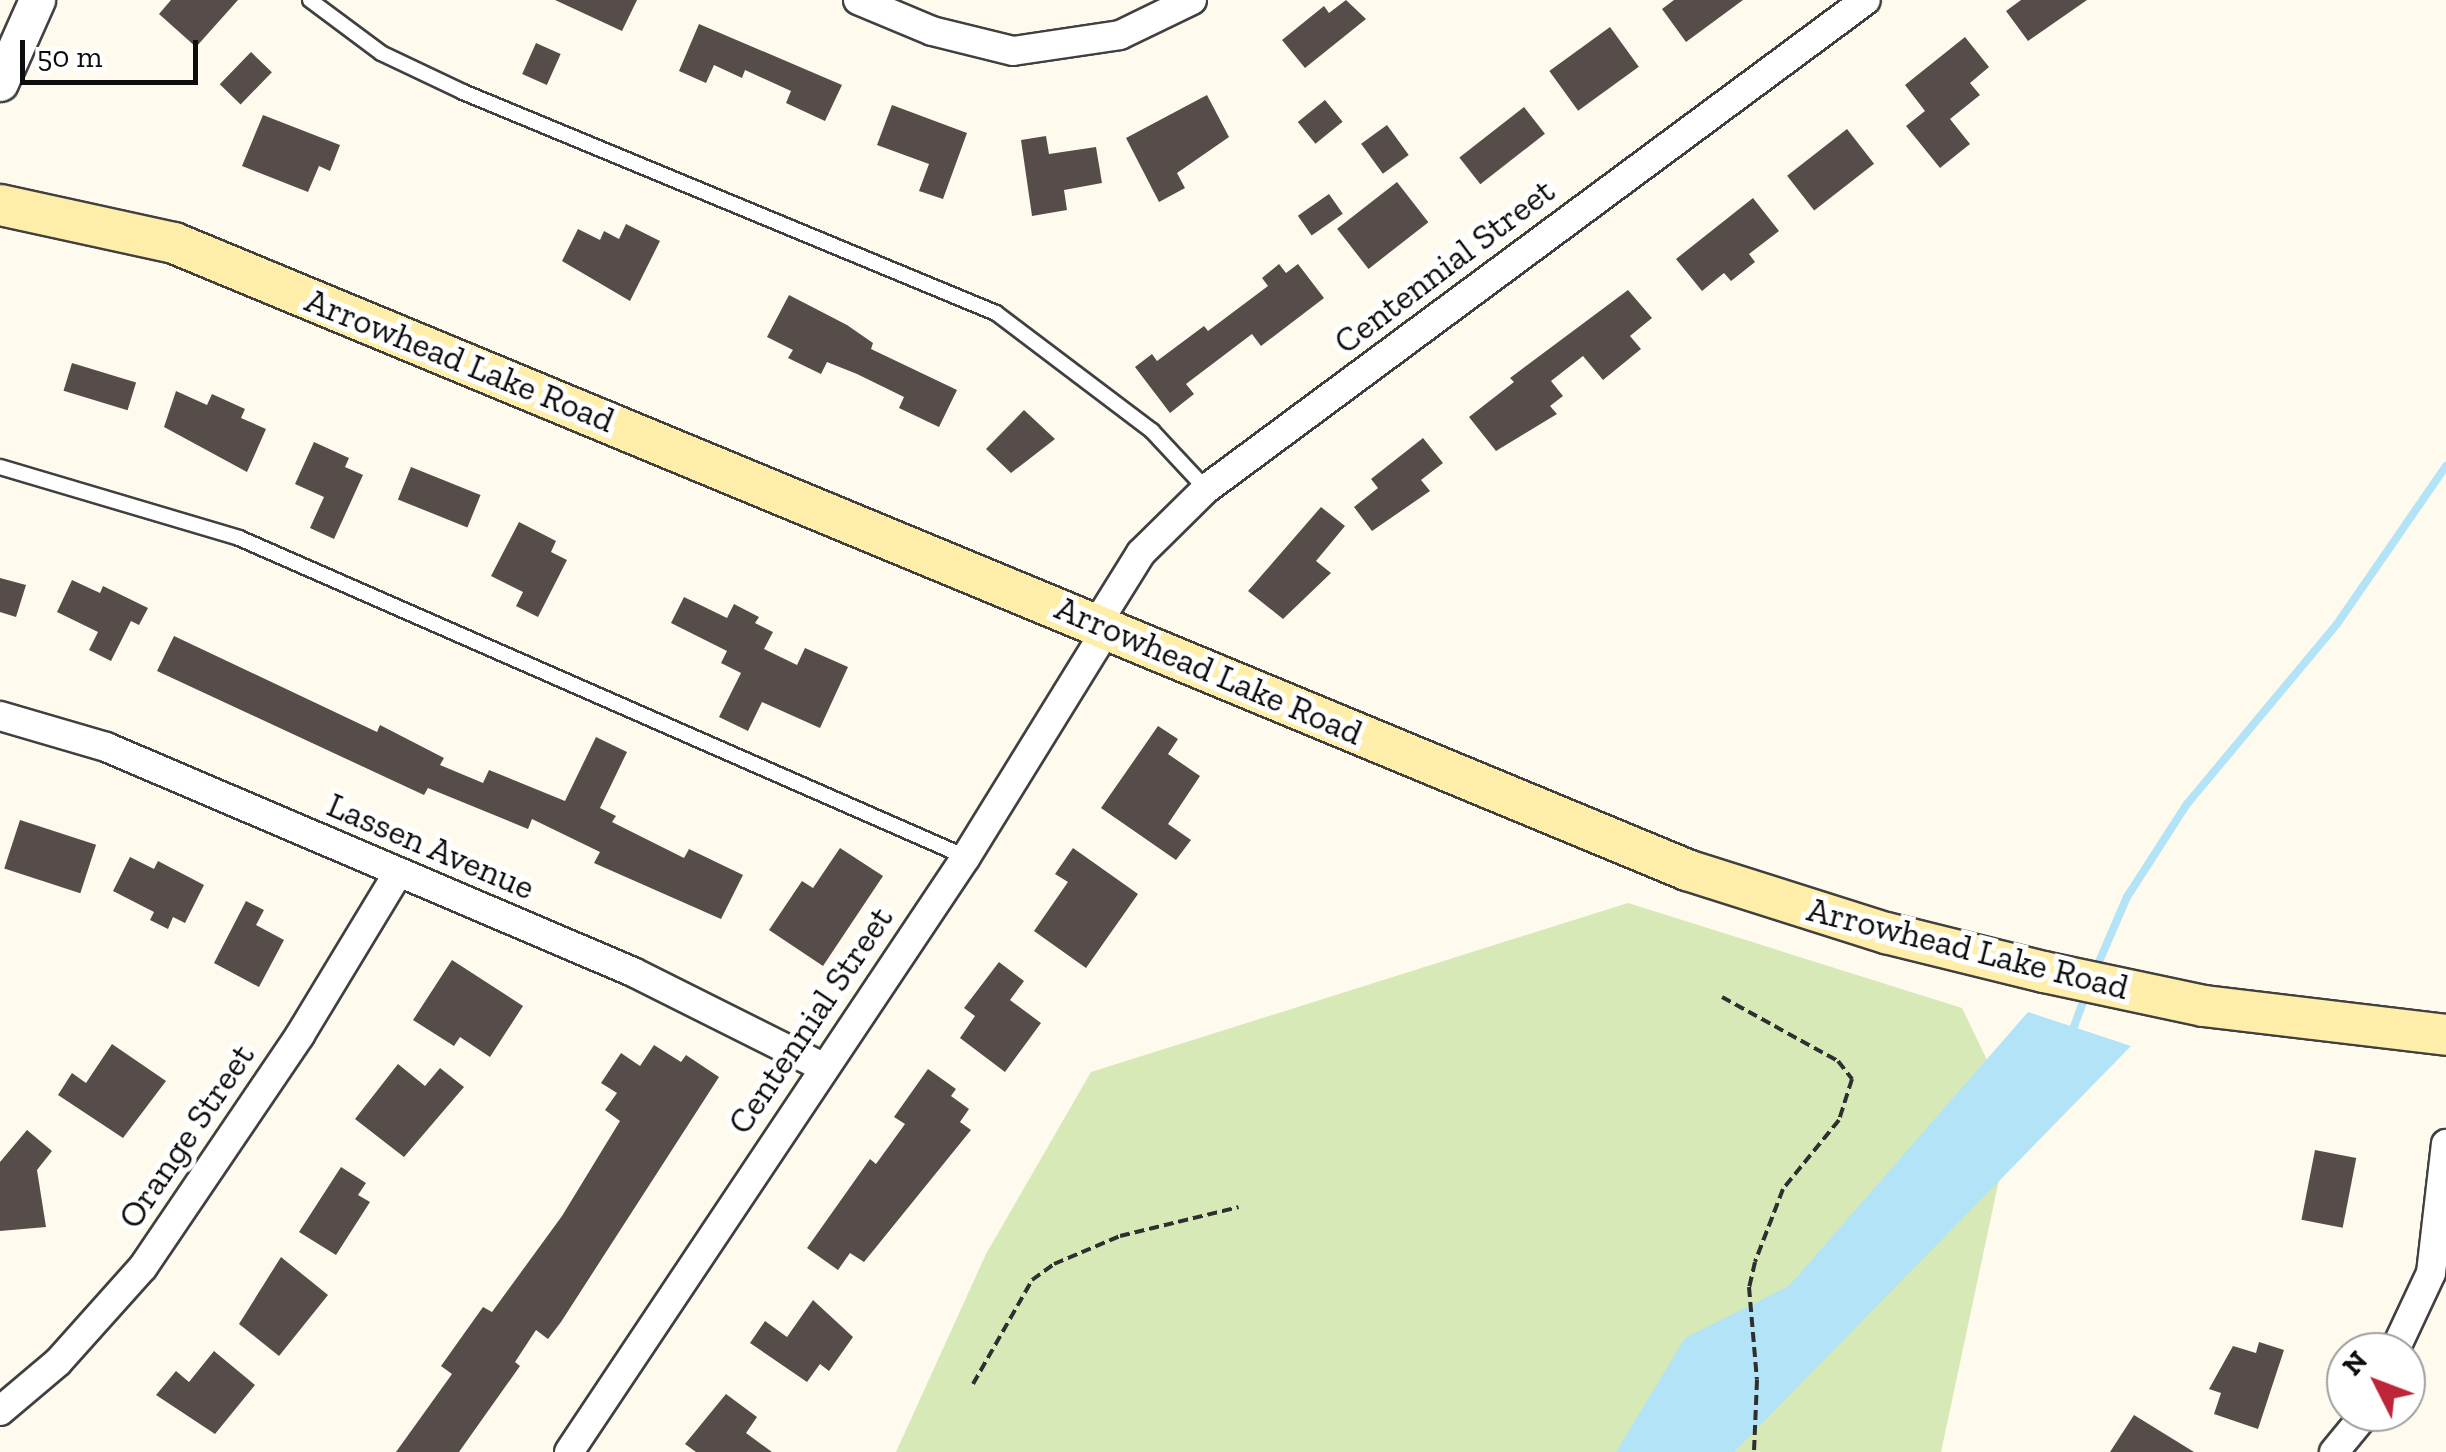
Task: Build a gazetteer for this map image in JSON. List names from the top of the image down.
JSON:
{
  "streets": {
    "main road": ["Arrowhead Lake Road"],
    "street": ["Centennial Street", "Lassen Avenue", "Orange Street"]
  },
  "crossings": [
    ["Centennial Street", "Arrowhead Lake Road"],
    ["Centennial Street", "Lassen Avenue"],
    ["Lassen Avenue", "Orange Street"]
  ],
  "scale_bar": "50 m",
  "north": "top left"
}
